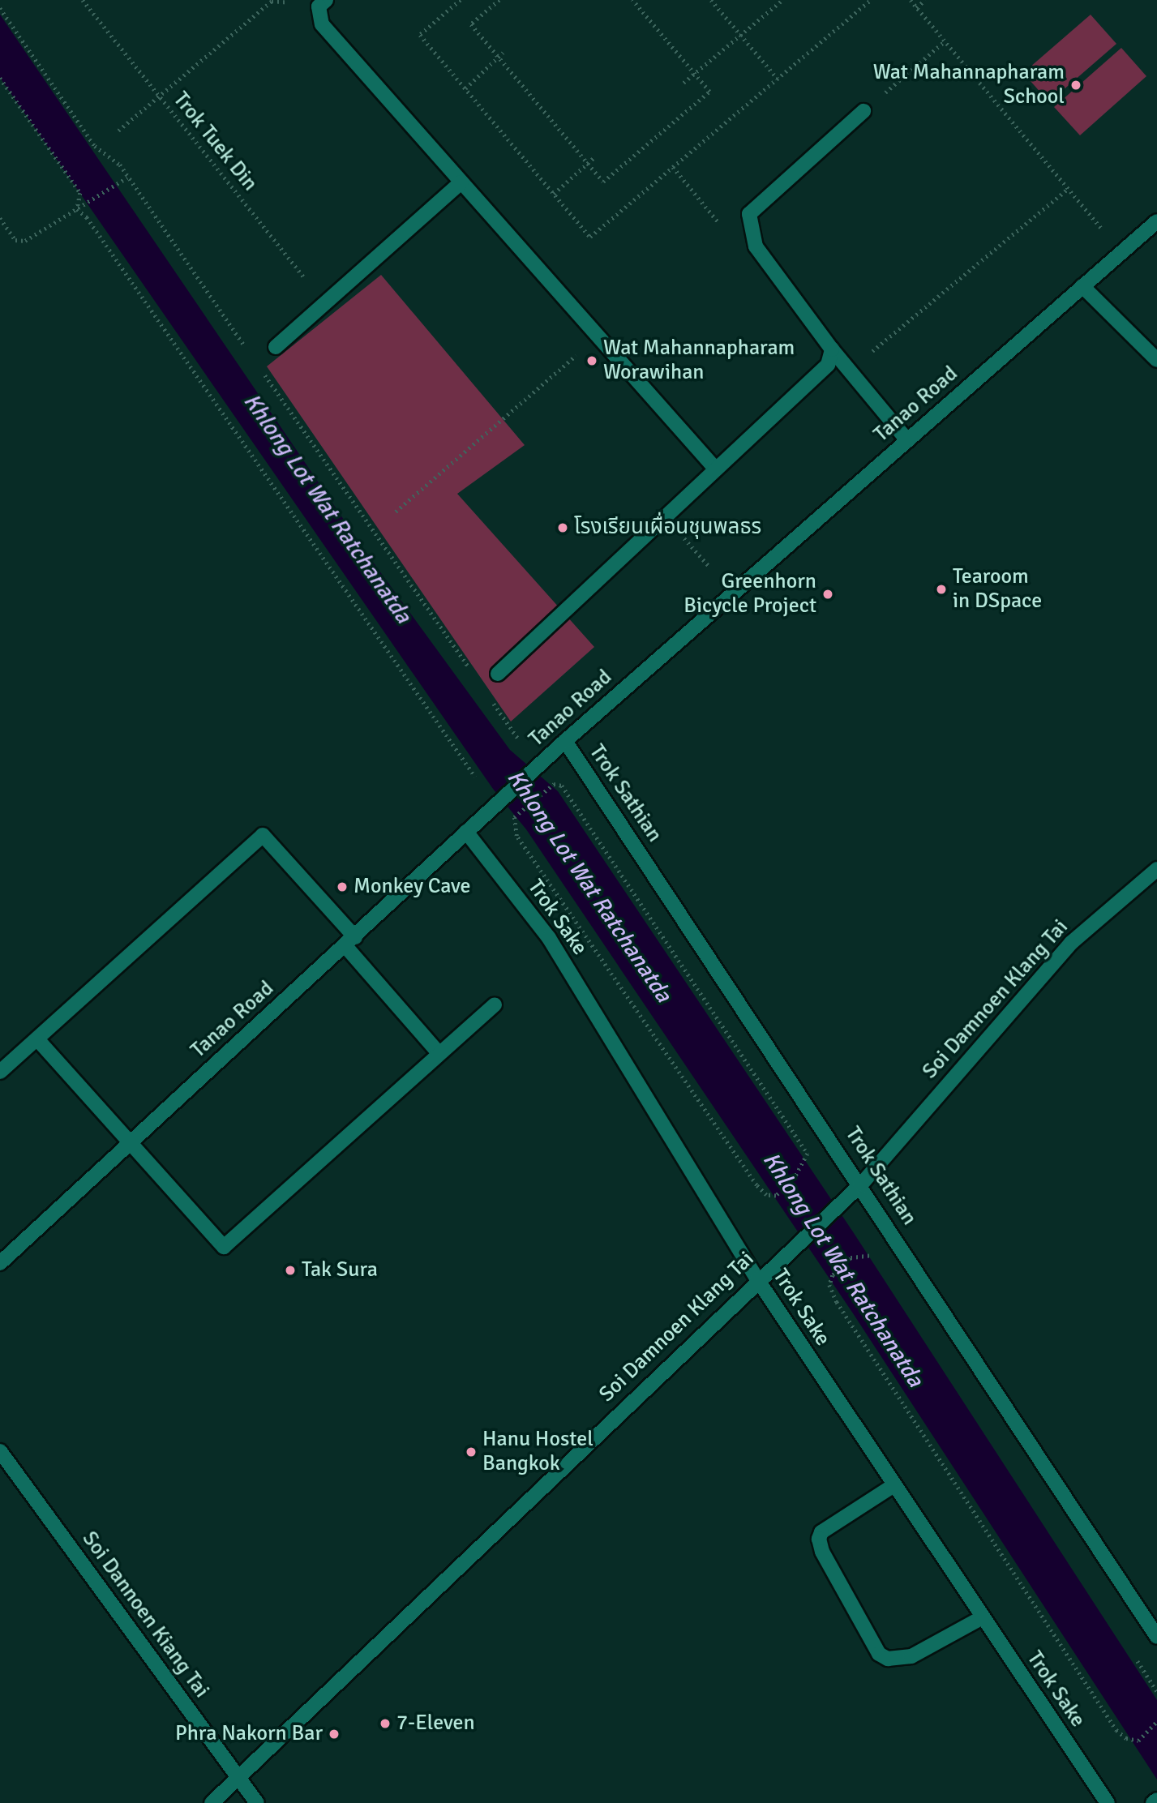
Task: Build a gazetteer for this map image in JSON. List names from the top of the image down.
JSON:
{
  "streets": {
    "street": [
      "Tanao Road",
      "Trok Sathian",
      "Trok Sake",
      "Soi Damnoen Klang Tai",
      "Soi Dannoen Kiang Tai"
    ],
    "path": ["Trok Tuek Din"]
  },
  "crossings": [
    ["Tanao Road", "Trok Sathian"],
    ["Tanao Road", "Trok Sake"],
    ["Trok Sathian", "Soi Damnoen Klang Tai"],
    ["Trok Sake", "Soi Damnoen Klang Tai"],
    ["Soi Damnoen Klang Tai", "Soi Dannoen Kiang Tai"]
  ],
  "water": ["Khlong Lot Wat Ratchanatda"],
  "places": [
    "Wat Mahannapharam School",
    "Wat Mahannapharam Worawihan",
    "โรงเรียนเผื่อนชุนพลธร",
    "Tearoom in DSpace",
    "Greenhorn Bicycle Project",
    "Monkey Cave",
    "Tak Sura",
    "Hanu Hostel Bangkok",
    "7-Eleven",
    "Phra Nakorn Bar"
  ]
}
